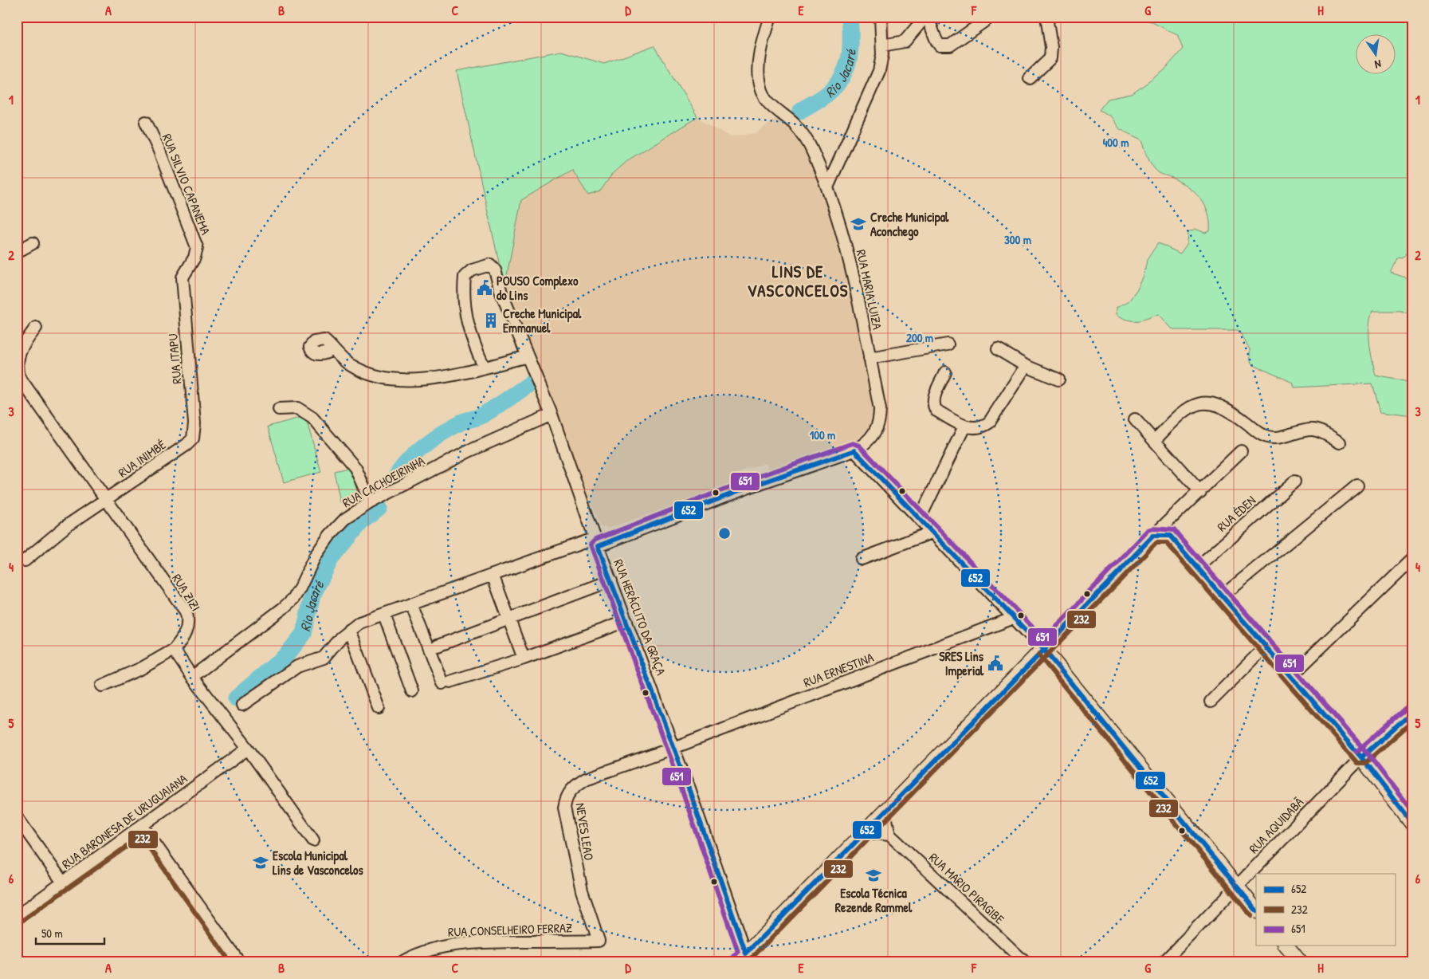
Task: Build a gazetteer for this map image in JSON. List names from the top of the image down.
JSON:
{
  "streets": {
    "street": [
      "RUA SILVIO CAPANEMA",
      "RUA MARIA LUIZA",
      "RUA ITAPU",
      "RUA INIMBÉ",
      "RUA CACHOEIRINHA",
      "RUA ÉDEN",
      "RUA ZIZI",
      "RUA HERÁCLITO DA GRAÇA",
      "RUA ERNESTINA",
      "RUA BARONESA DE URUGUAIANA",
      "RUA AQUIDABÃ",
      "NEVES LEAO",
      "RUA MARIO PIRAGIBE",
      "RUA CONSELHEIRO FERRAZ"
    ]
  },
  "crossings": [
    ["RUA SILVIO CAPANEMA", "RUA ITAPU"],
    ["RUA MARIA LUIZA", "RUA HERÁCLITO DA GRAÇA"],
    ["RUA ITAPU", "RUA INIMBÉ"],
    ["RUA INIMBÉ", "RUA ZIZI"],
    ["RUA CACHOEIRINHA", "RUA HERÁCLITO DA GRAÇA"],
    ["RUA HERÁCLITO DA GRAÇA", "RUA ERNESTINA"],
    ["RUA HERÁCLITO DA GRAÇA", "NEVES LEAO"],
    ["RUA ERNESTINA", "NEVES LEAO"],
    ["NEVES LEAO", "RUA CONSELHEIRO FERRAZ"]
  ],
  "districts": ["LINS DE VASCONCELOS"],
  "water": ["Rio Jacaré"],
  "places": {
    "school or university": ["Creche Municipal Aconchego", "Escola Municipal Lins de Vasconcelos", "Escola Técnica Rezende Rammel"],
    "public building": ["POUSO Complexo do Lins", "SRES Lins Imperial"],
    "building": ["Creche Municipal Emmanuel"]
  },
  "lines": ["transit line 651", "transit line 652", "transit line 232"],
  "legend": ["652", "232", "651"],
  "scale_bar": "50 m",
  "north": "bottom",
  "grid": {
    "columns": [
      "A",
      "B",
      "C",
      "D",
      "E",
      "F",
      "G",
      "H"
    ],
    "rows": [
      "1",
      "2",
      "3",
      "4",
      "5",
      "6"
    ]
  },
  "rings": [
    "400 m",
    "300 m",
    "200 m",
    "100 m"
  ]
}
